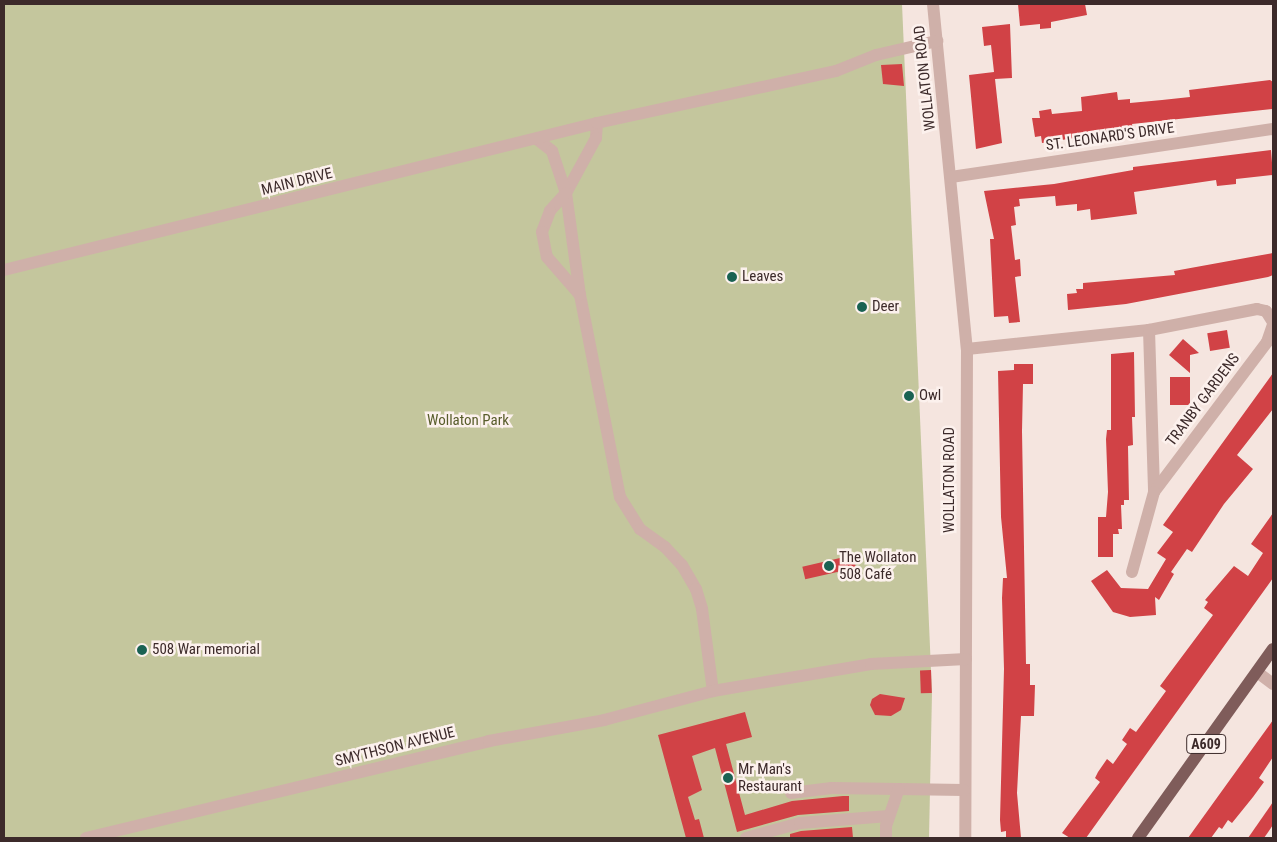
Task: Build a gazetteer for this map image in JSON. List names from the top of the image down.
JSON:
{
  "streets": {
    "main road": ["A609"],
    "street": [
      "WOLLATON ROAD",
      "ST. LEONARD'S DRIVE",
      "MAIN DRIVE",
      "TRANBY GARDENS",
      "SMYTHSON AVENUE"
    ]
  },
  "crossings": [
    ["WOLLATON ROAD", "ST. LEONARD'S DRIVE"],
    ["WOLLATON ROAD", "MAIN DRIVE"],
    ["WOLLATON ROAD", "TRANBY GARDENS"],
    ["WOLLATON ROAD", "SMYTHSON AVENUE"]
  ],
  "parks": ["Wollaton Park"],
  "places": [
    "Leaves",
    "Deer",
    "Owl",
    "The Wollaton 508 Café",
    "508 War memorial",
    "Mr Man's Restaurant"
  ]
}
